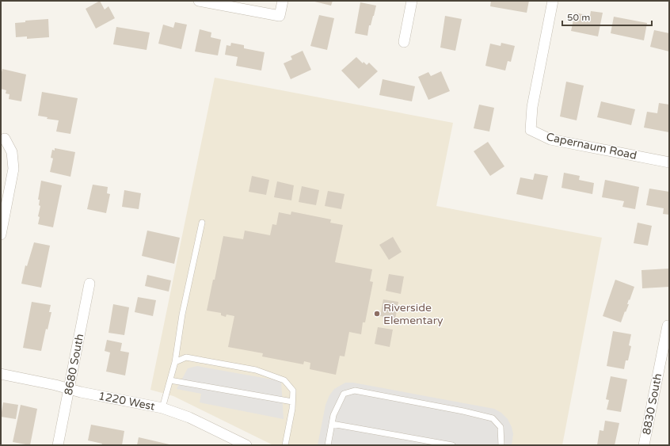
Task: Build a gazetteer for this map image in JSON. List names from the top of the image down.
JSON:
{
  "streets": {
    "street": [
      "Capernaum Road",
      "8680 South",
      "1220 West",
      "8830 South"
    ]
  },
  "crossings": [
    ["8680 South", "1220 West"]
  ],
  "places": ["Riverside Elementary"],
  "scale_bar": "50 m"
}
